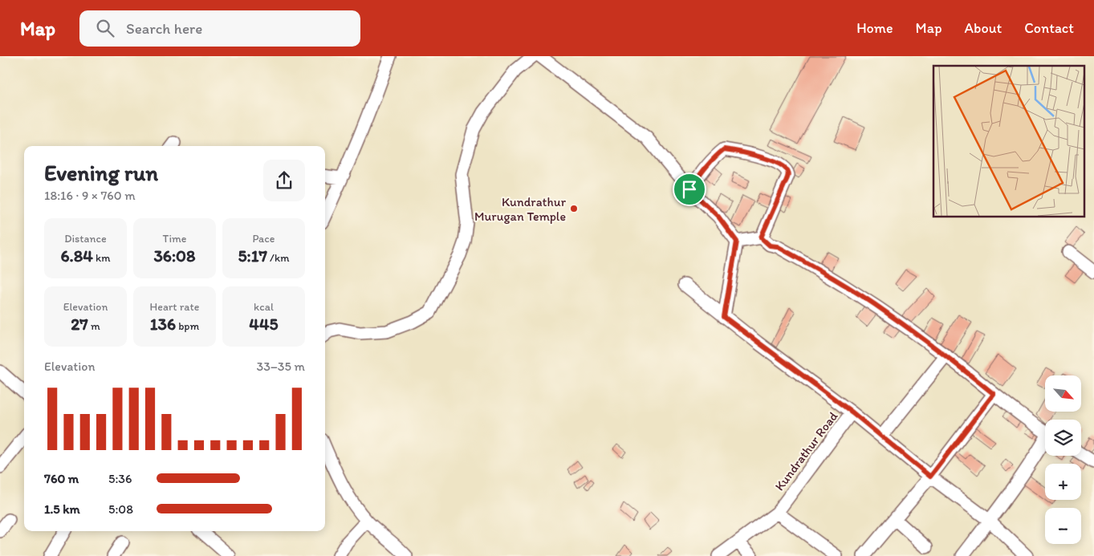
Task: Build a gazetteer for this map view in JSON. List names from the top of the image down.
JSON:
{
  "streets": {
    "street": ["Kundrathur Road"]
  },
  "places": ["Kundrathur Murugan Temple"],
  "north": "bottom right",
  "page": {
    "header": "Map",
    "search": "Search here",
    "nav": [
      "Home",
      "Map",
      "About",
      "Contact"
    ],
    "heading": ["Evening run", "18:16 · 9 × 760 m"],
    "stats": [
      ["Distance", "6.84 km"],
      ["Time", "36:08"],
      ["Pace", "5:17 /km"],
      ["Elevation", "27 m"],
      ["Heart rate", "136 bpm"],
      ["kcal", "445"]
    ],
    "chart": ["Elevation", "33–35 m"],
    "map_buttons": ["+", "−"],
    "list": [
      {
        "name": "760 m",
        "note": "5:36"
      },
      {
        "name": "1.5 km",
        "note": "5:08"
      }
    ]
  }
}
